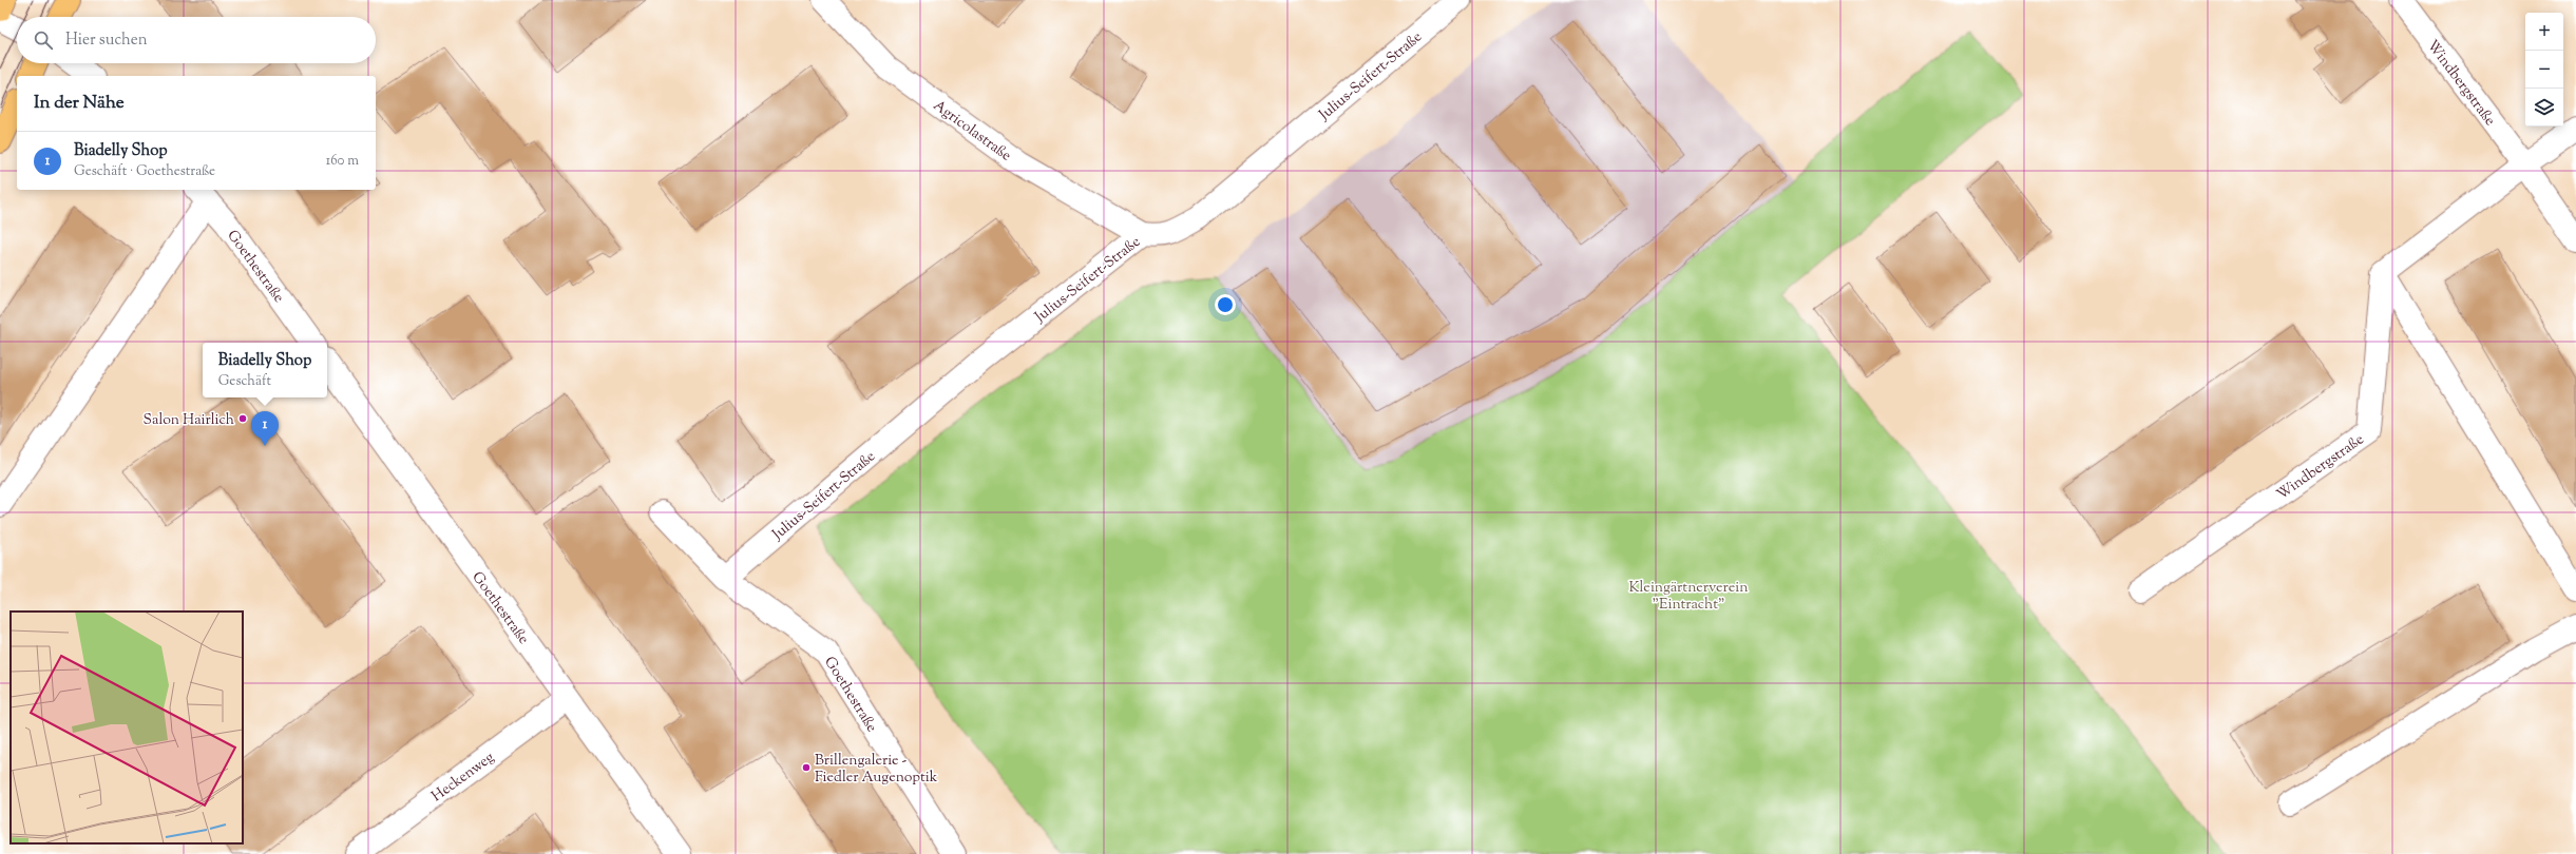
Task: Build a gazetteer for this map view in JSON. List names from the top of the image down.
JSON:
{
  "streets": {
    "street": [
      "Julius-Seifert-Straße",
      "Windbergstraße",
      "Agricolastraße",
      "Goethestraße",
      "Heckenweg"
    ]
  },
  "crossings": [
    ["Julius-Seifert-Straße", "Agricolastraße"],
    ["Julius-Seifert-Straße", "Goethestraße"],
    ["Goethestraße", "Heckenweg"]
  ],
  "parks": ["Kleingärtnerverein \"Eintracht\""],
  "places": ["Salon Hairlich", "Brillengalerie - Fiedler Augenoptik"],
  "page": {
    "map_buttons": ["+", "−"],
    "search": "Hier suchen",
    "heading": "In der Nähe",
    "list": [
      {
        "mark": "1",
        "name": "Biadelly Shop",
        "note": "Geschäft · Goethestraße",
        "value": "160 m"
      }
    ],
    "popup": ["Biadelly Shop", "Geschäft"],
    "pins": "1"
  }
}
